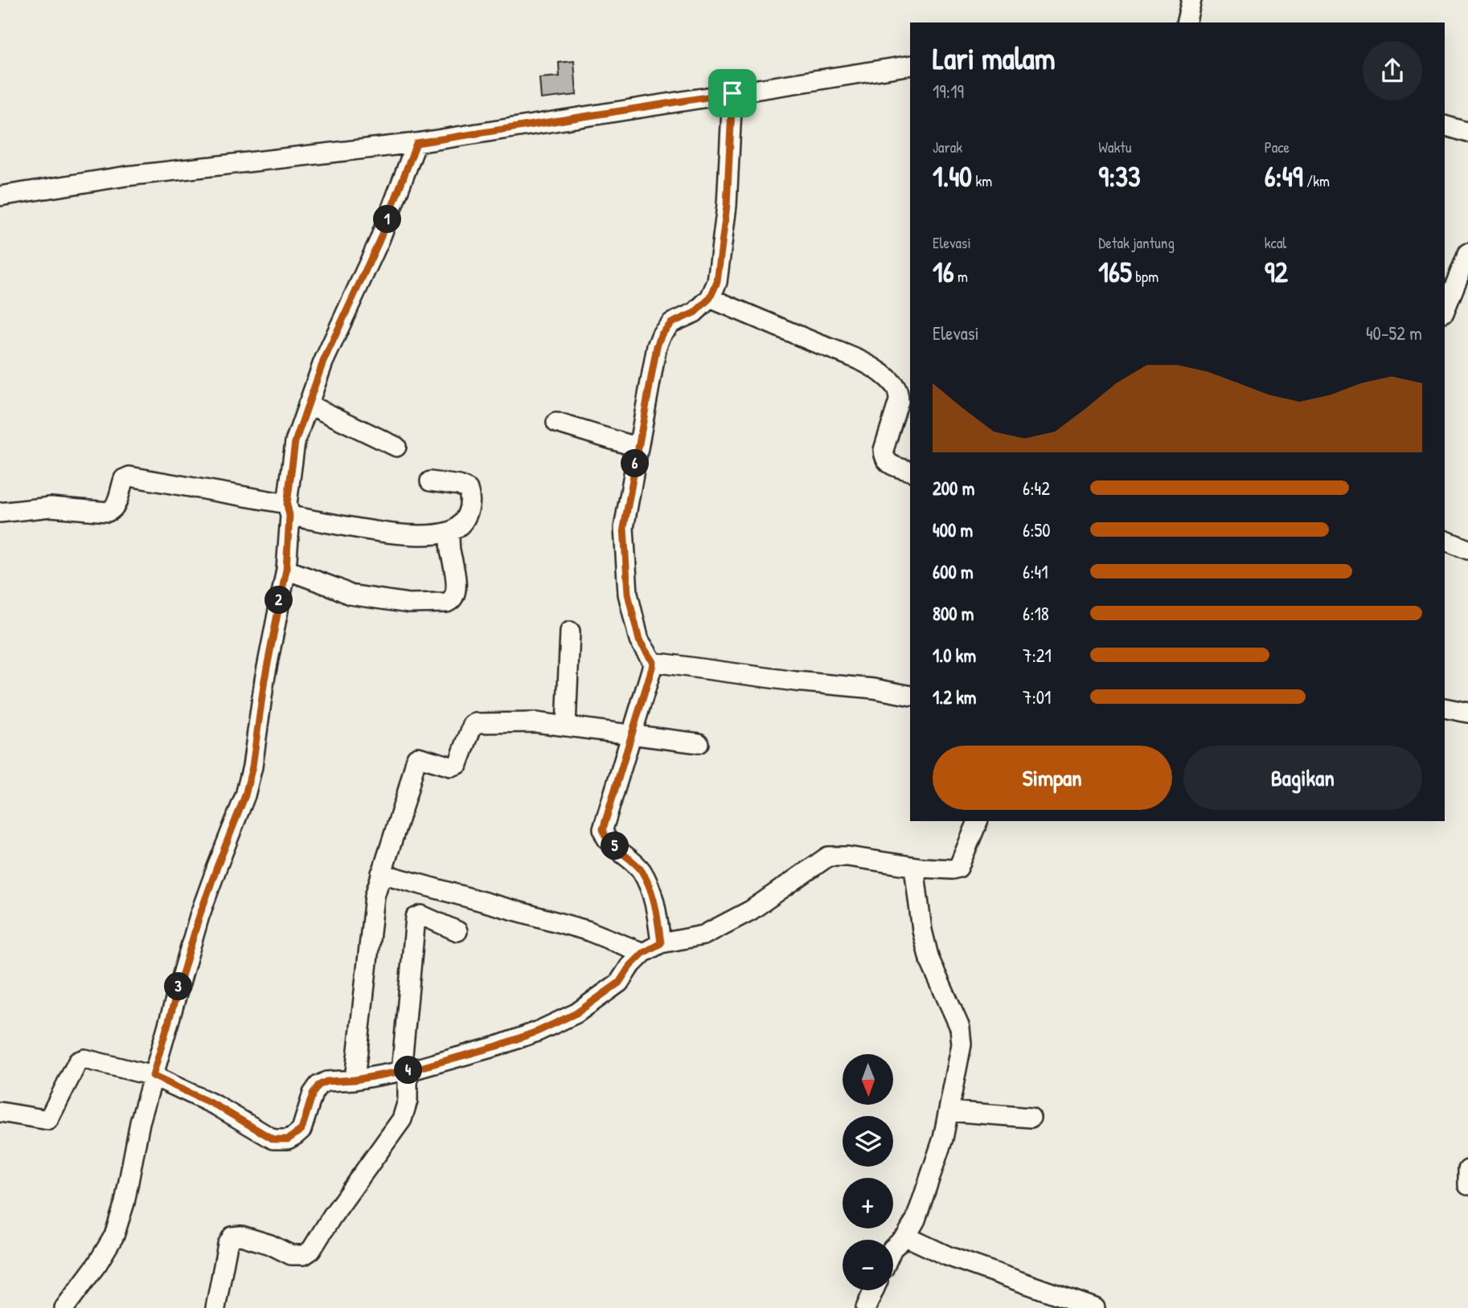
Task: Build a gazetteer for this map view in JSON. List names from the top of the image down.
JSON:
{
  "north": "bottom",
  "page": {
    "heading": ["Lari malam", "19:19"],
    "stats": [
      ["Jarak", "1.40 km"],
      ["Waktu", "9:33"],
      ["Pace", "6:49 /km"],
      ["Elevasi", "16 m"],
      ["Detak jantung", "165 bpm"],
      ["kcal", "92"]
    ],
    "pins": [
      "1",
      "6",
      "2",
      "5",
      "3",
      "4"
    ],
    "chart": ["Elevasi", "40–52 m"],
    "list": [
      {
        "name": "200 m",
        "note": "6:42"
      },
      {
        "name": "400 m",
        "note": "6:50"
      },
      {
        "name": "600 m",
        "note": "6:41"
      },
      {
        "name": "800 m",
        "note": "6:18"
      },
      {
        "name": "1.0 km",
        "note": "7:21"
      },
      {
        "name": "1.2 km",
        "note": "7:01"
      }
    ],
    "buttons": ["Simpan", "Bagikan"],
    "map_buttons": ["+", "−"]
  }
}
